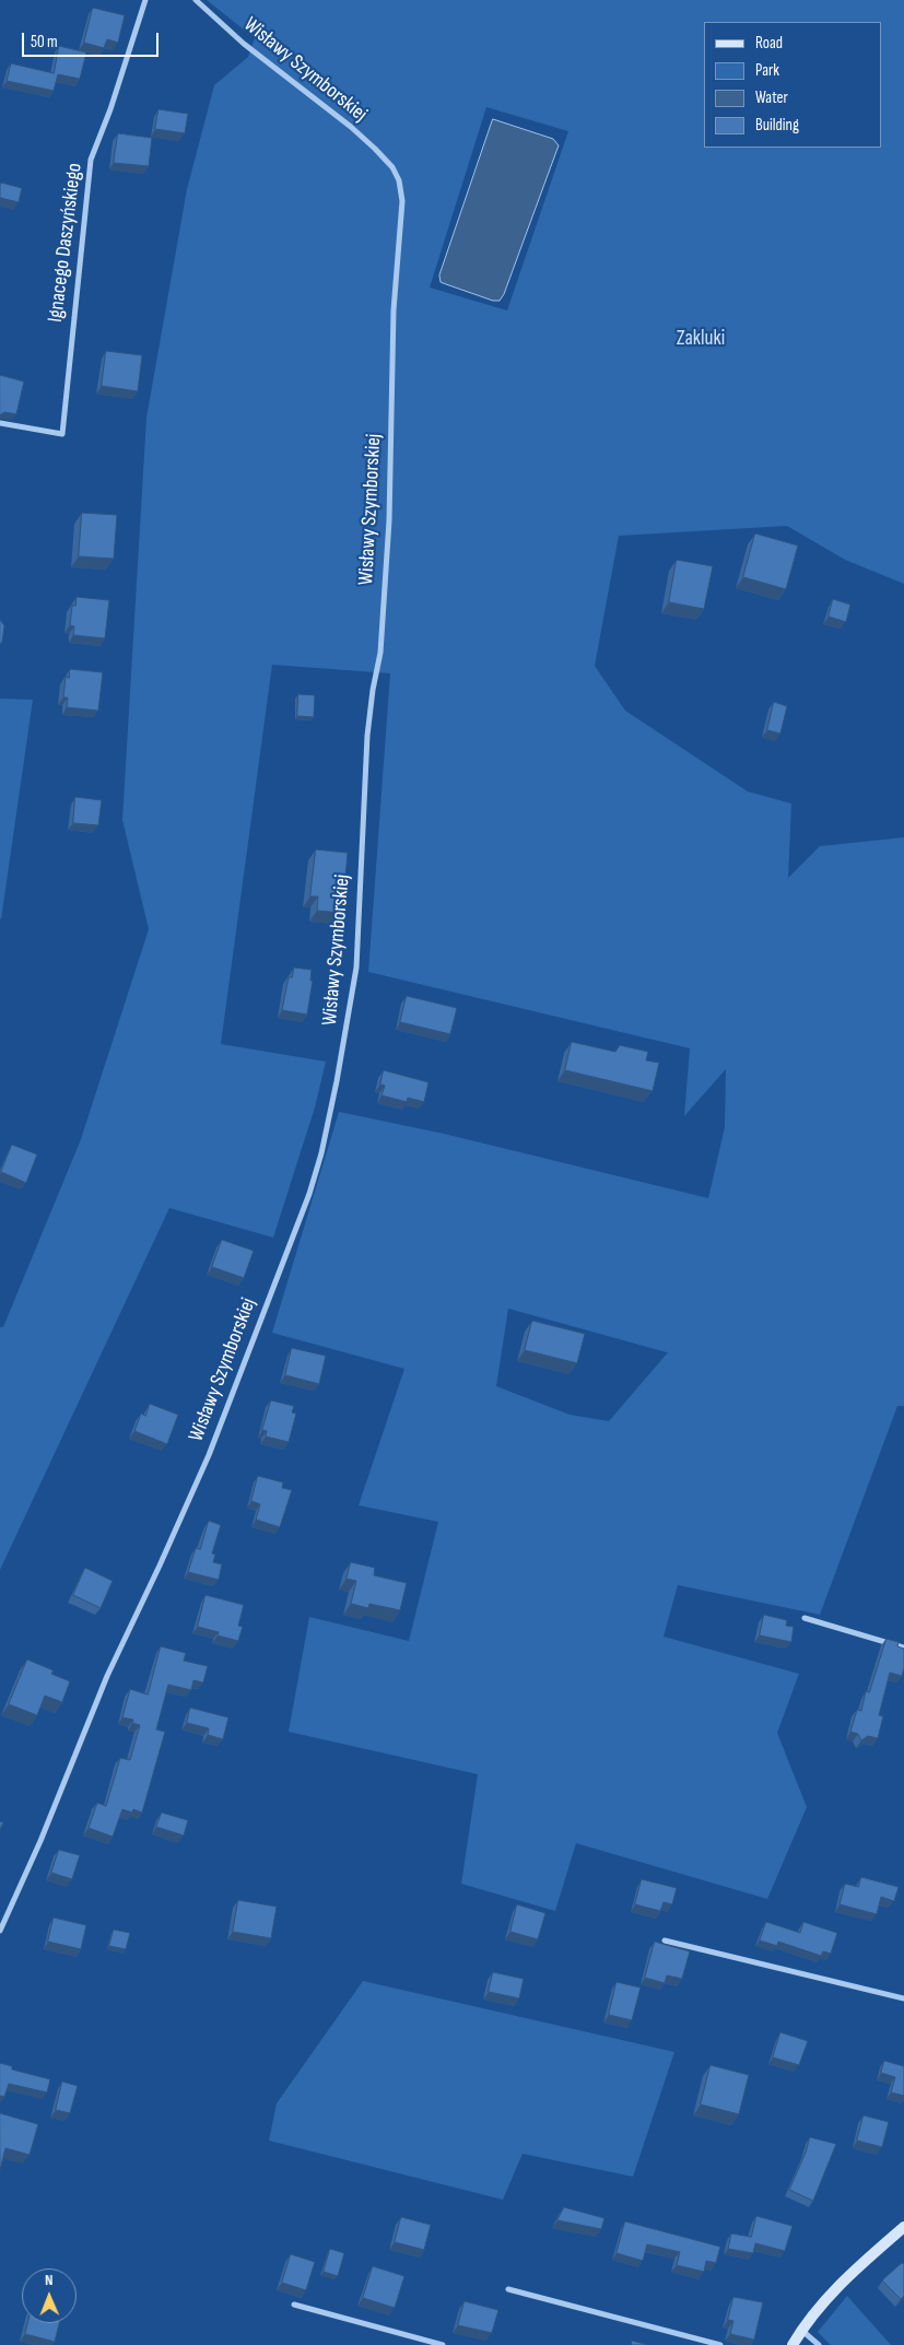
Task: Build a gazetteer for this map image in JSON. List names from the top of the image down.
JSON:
{
  "streets": {
    "street": ["Wisławy Szymborskiej", "Ignacego Daszyńskiego"]
  },
  "parks": ["Zakluki"],
  "legend": [
    "Road",
    "Park",
    "Water",
    "Building"
  ],
  "scale_bar": "50 m",
  "north": "top"
}
